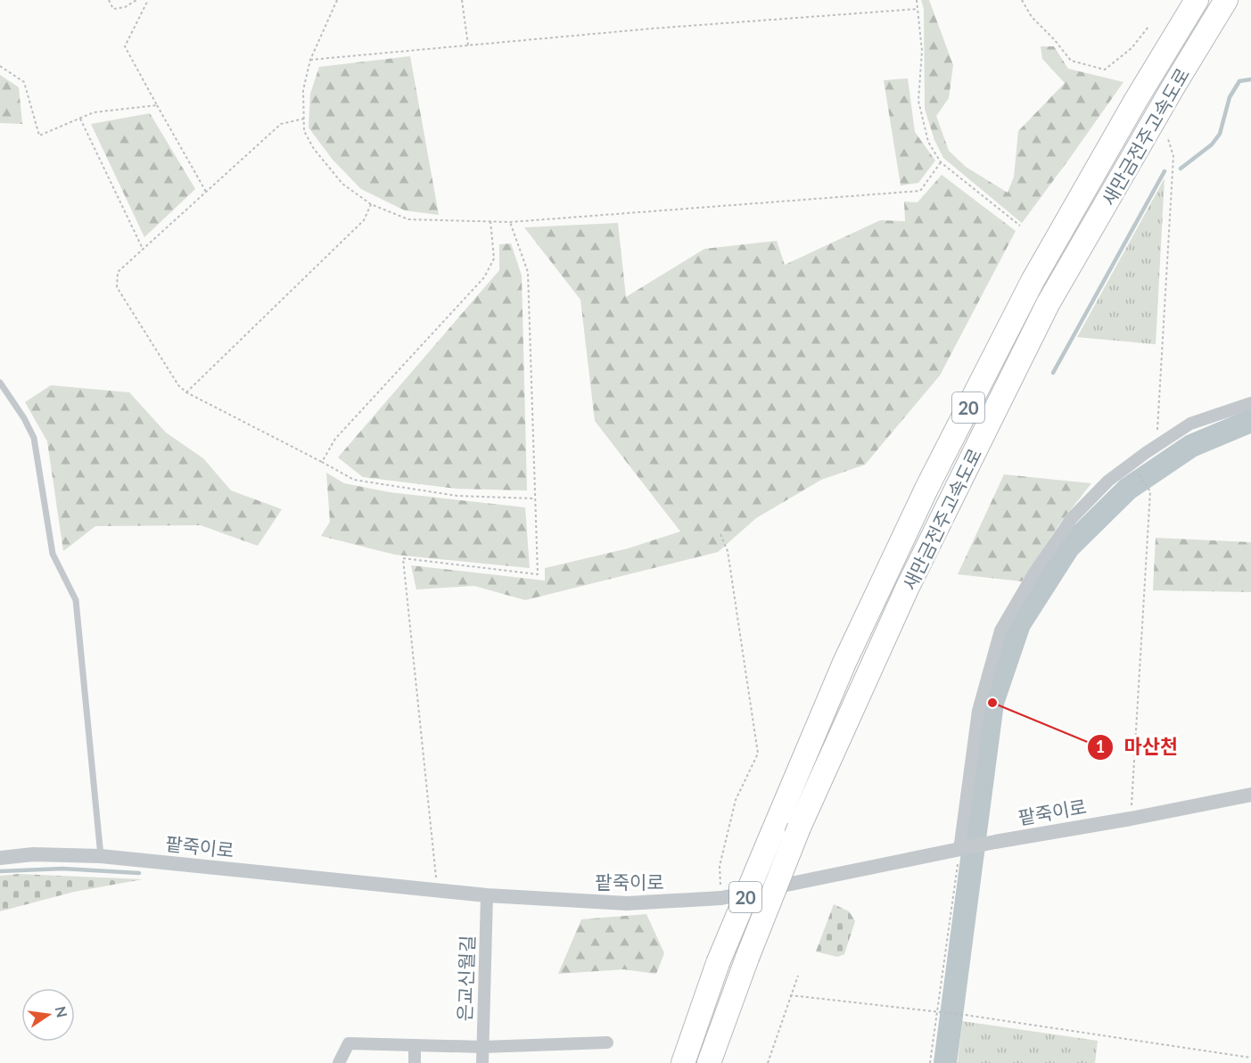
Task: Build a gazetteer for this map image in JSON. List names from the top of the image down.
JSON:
{
  "streets": {
    "highway": ["새만금전주고속도로", "20"],
    "street": ["팥죽이로", "은교신월길"]
  },
  "crossings": [
    ["팥죽이로", "은교신월길"]
  ],
  "places": ["마산천"],
  "north": "right"
}
